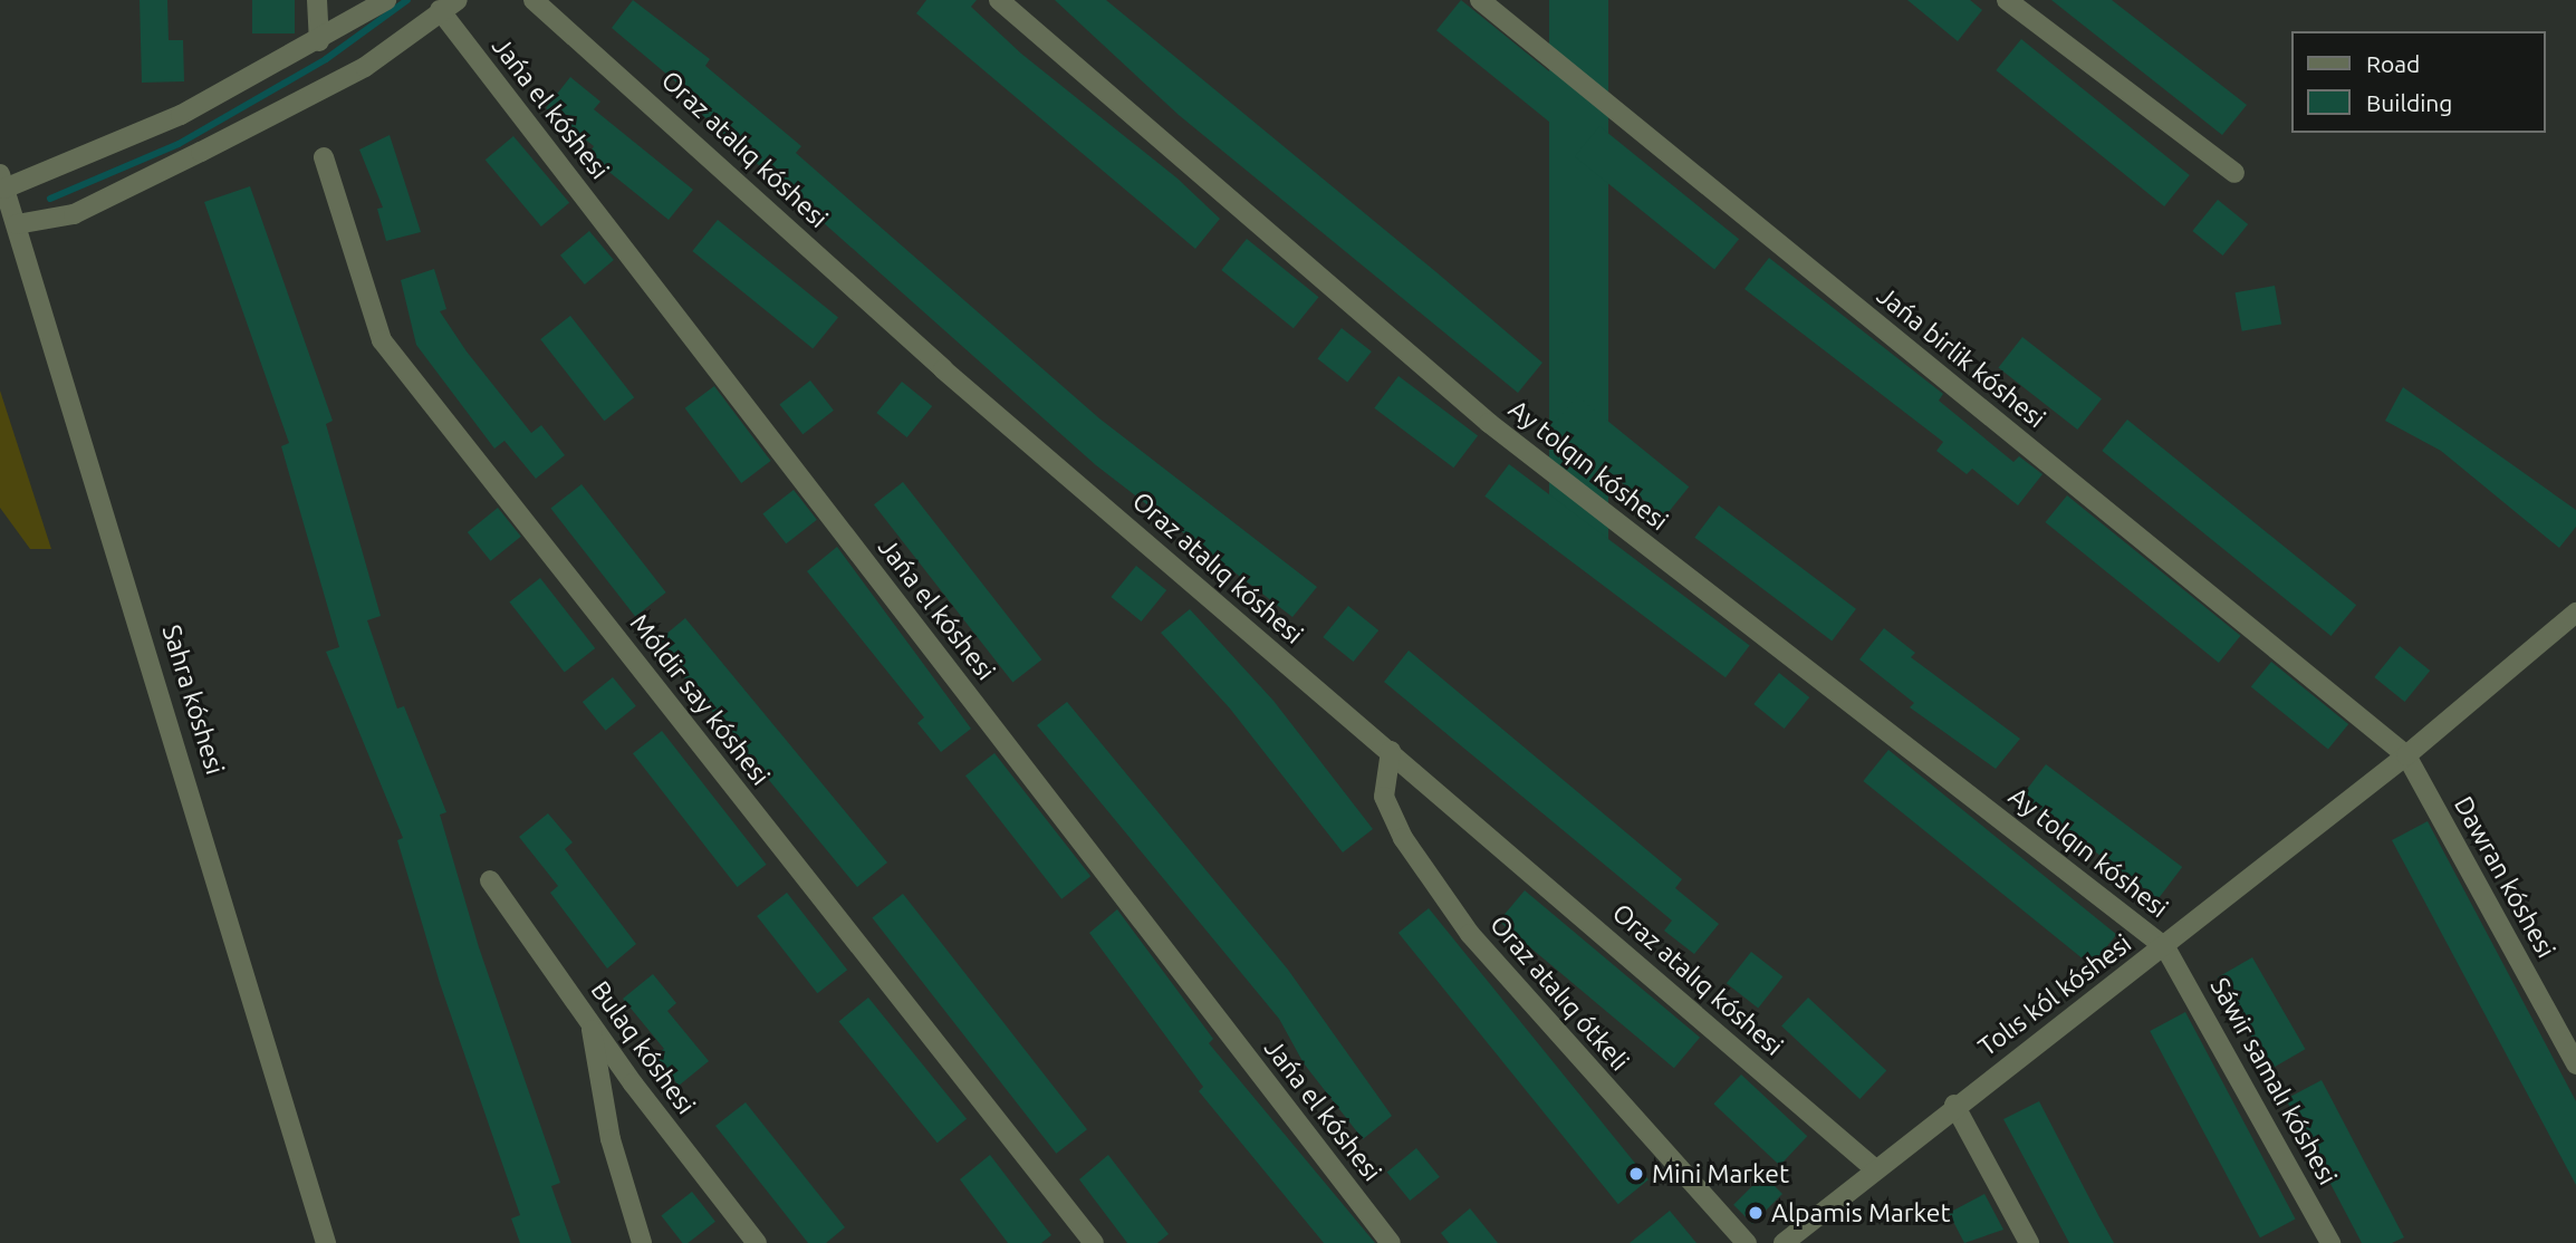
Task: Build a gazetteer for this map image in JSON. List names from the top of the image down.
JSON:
{
  "streets": {
    "street": [
      "Jańa el kóshesi",
      "Oraz atalıq kóshesi",
      "Jańa birlik kóshesi",
      "Ay tolqın kóshesi",
      "Sahra kóshesi",
      "Móldir say kóshesi",
      "Dawran kóshesi",
      "Oraz atalıq ótkeli",
      "Tolıs kól kóshesi",
      "Bulaq kóshesi",
      "Sáwir samalı kóshesi"
    ]
  },
  "crossings": [
    ["Oraz atalıq kóshesi", "Oraz atalıq ótkeli"],
    ["Oraz atalıq kóshesi", "Tolıs kól kóshesi"],
    ["Jańa birlik kóshesi", "Dawran kóshesi"],
    ["Jańa birlik kóshesi", "Tolıs kól kóshesi"],
    ["Ay tolqın kóshesi", "Tolıs kól kóshesi"],
    ["Ay tolqın kóshesi", "Sáwir samalı kóshesi"],
    ["Dawran kóshesi", "Tolıs kól kóshesi"],
    ["Tolıs kól kóshesi", "Sáwir samalı kóshesi"]
  ],
  "places": ["Mini Market", "Alpamis Market"],
  "legend": ["Road", "Building"]
}
